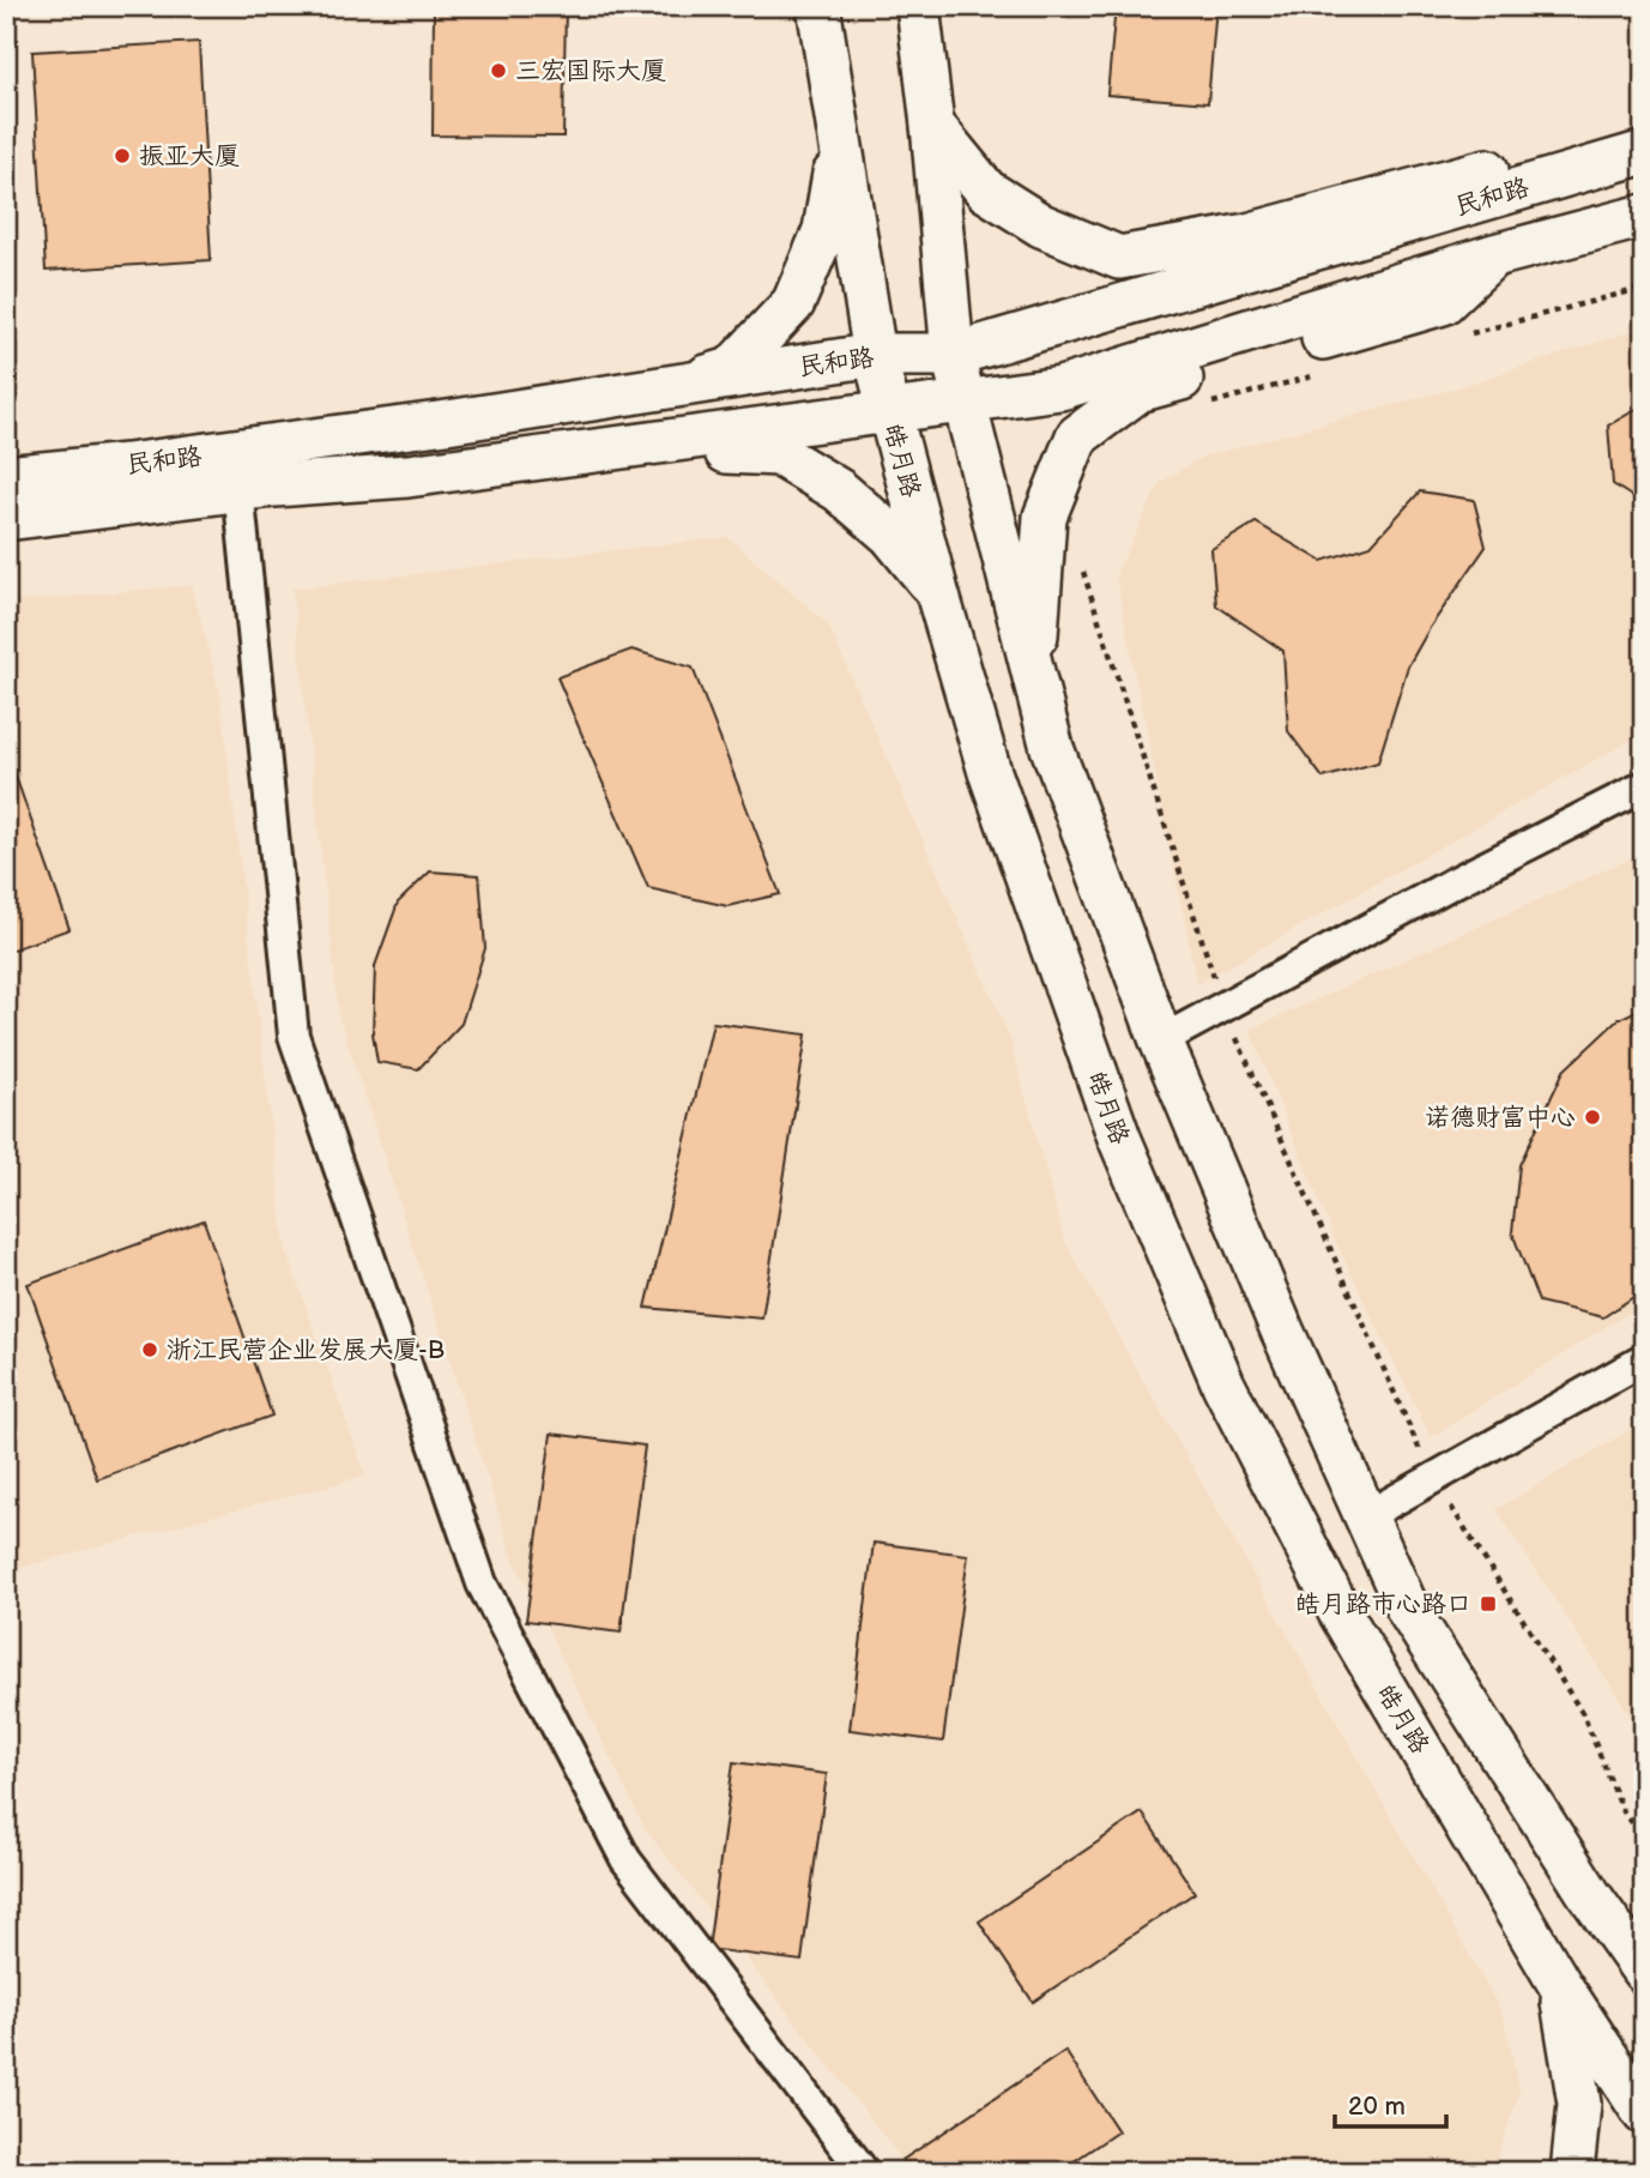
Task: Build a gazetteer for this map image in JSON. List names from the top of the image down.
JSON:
{
  "streets": {
    "main road": ["民和路", "皓月路"]
  },
  "crossings": [
    ["民和路", "皓月路"]
  ],
  "places": {
    "other": [
      "三宏国际大厦",
      "振亚大厦",
      "诺德财富中心",
      "浙江民营企业发展大厦-B"
    ],
    "transit": ["皓月路市心路口"]
  },
  "scale_bar": "20 m"
}
